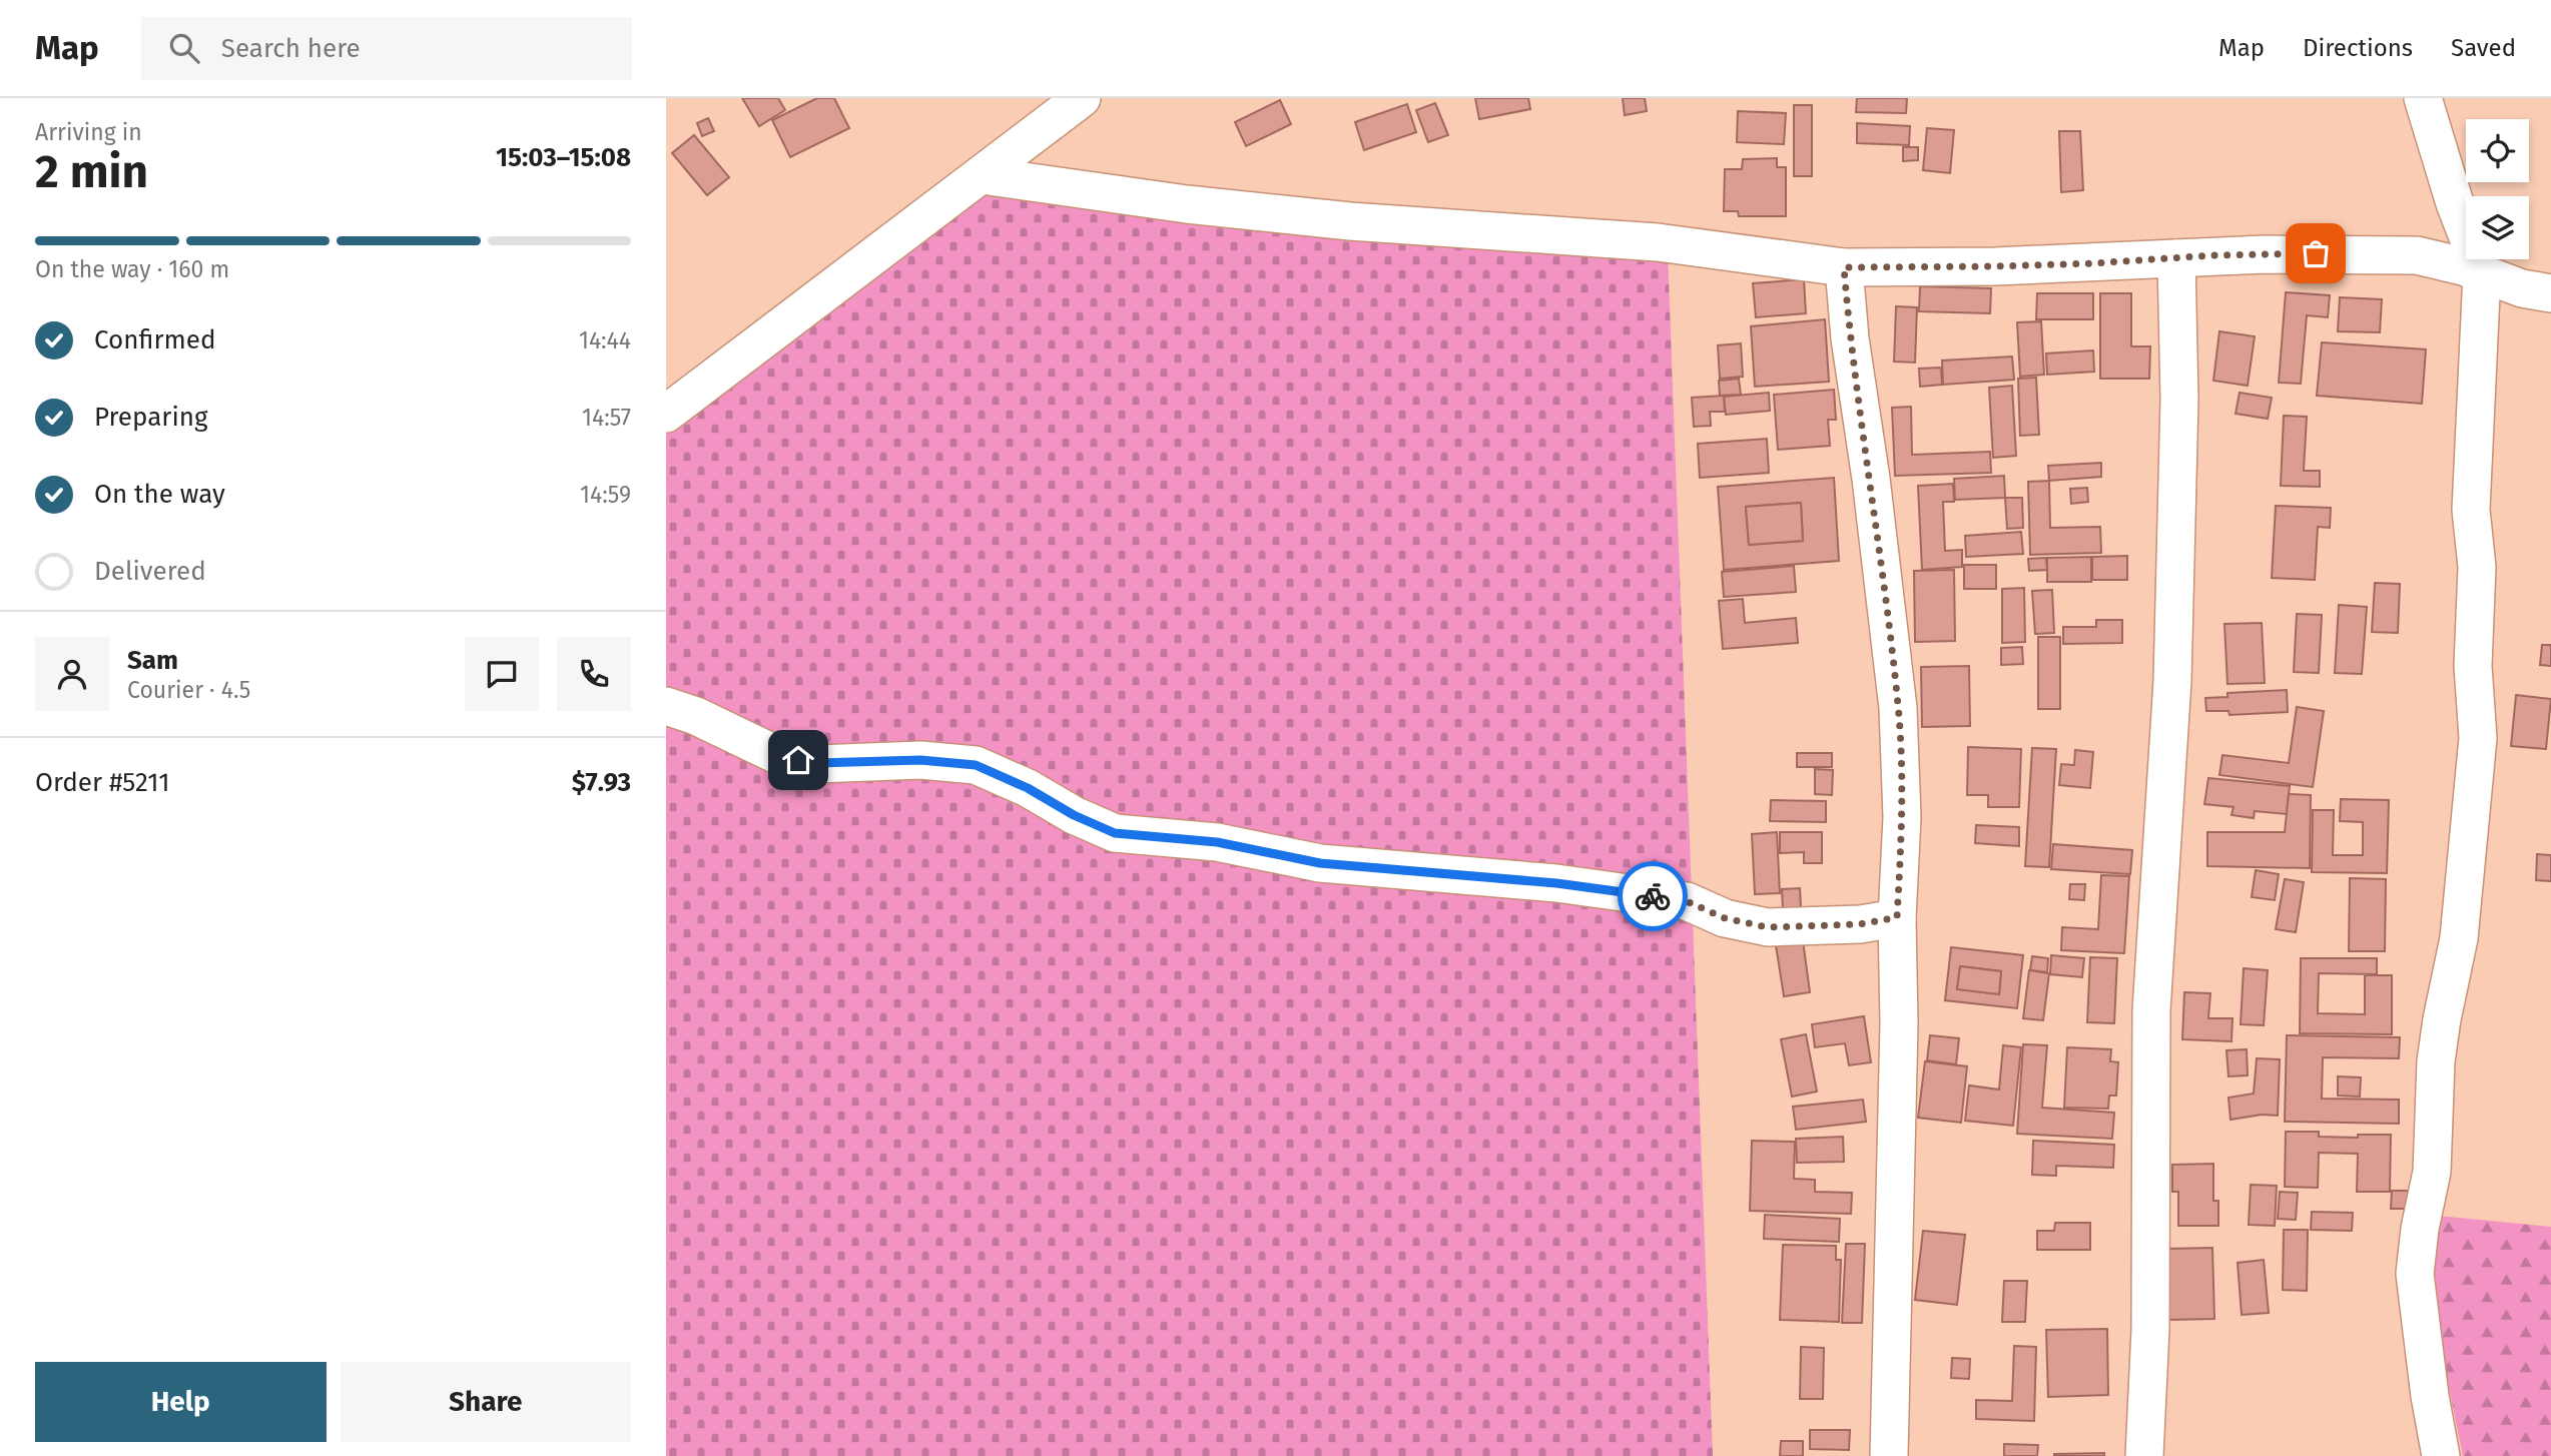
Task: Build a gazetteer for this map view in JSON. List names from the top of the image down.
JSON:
{
  "page": {
    "header": "Map",
    "search": "Search here",
    "nav": ["Map", "Directions", "Saved"],
    "heading": ["2 min", "Arriving in", "15:03–15:08"],
    "panel": [
      "Sam",
      "Courier · 4.5",
      "Order #5211",
      "$7.93"
    ],
    "bar": "On the way · 160 m",
    "list": [
      ["Confirmed", "14:44"],
      ["Preparing", "14:57"],
      ["On the way", "14:59"],
      "Delivered"
    ],
    "buttons": ["Help", "Share"]
  }
}
